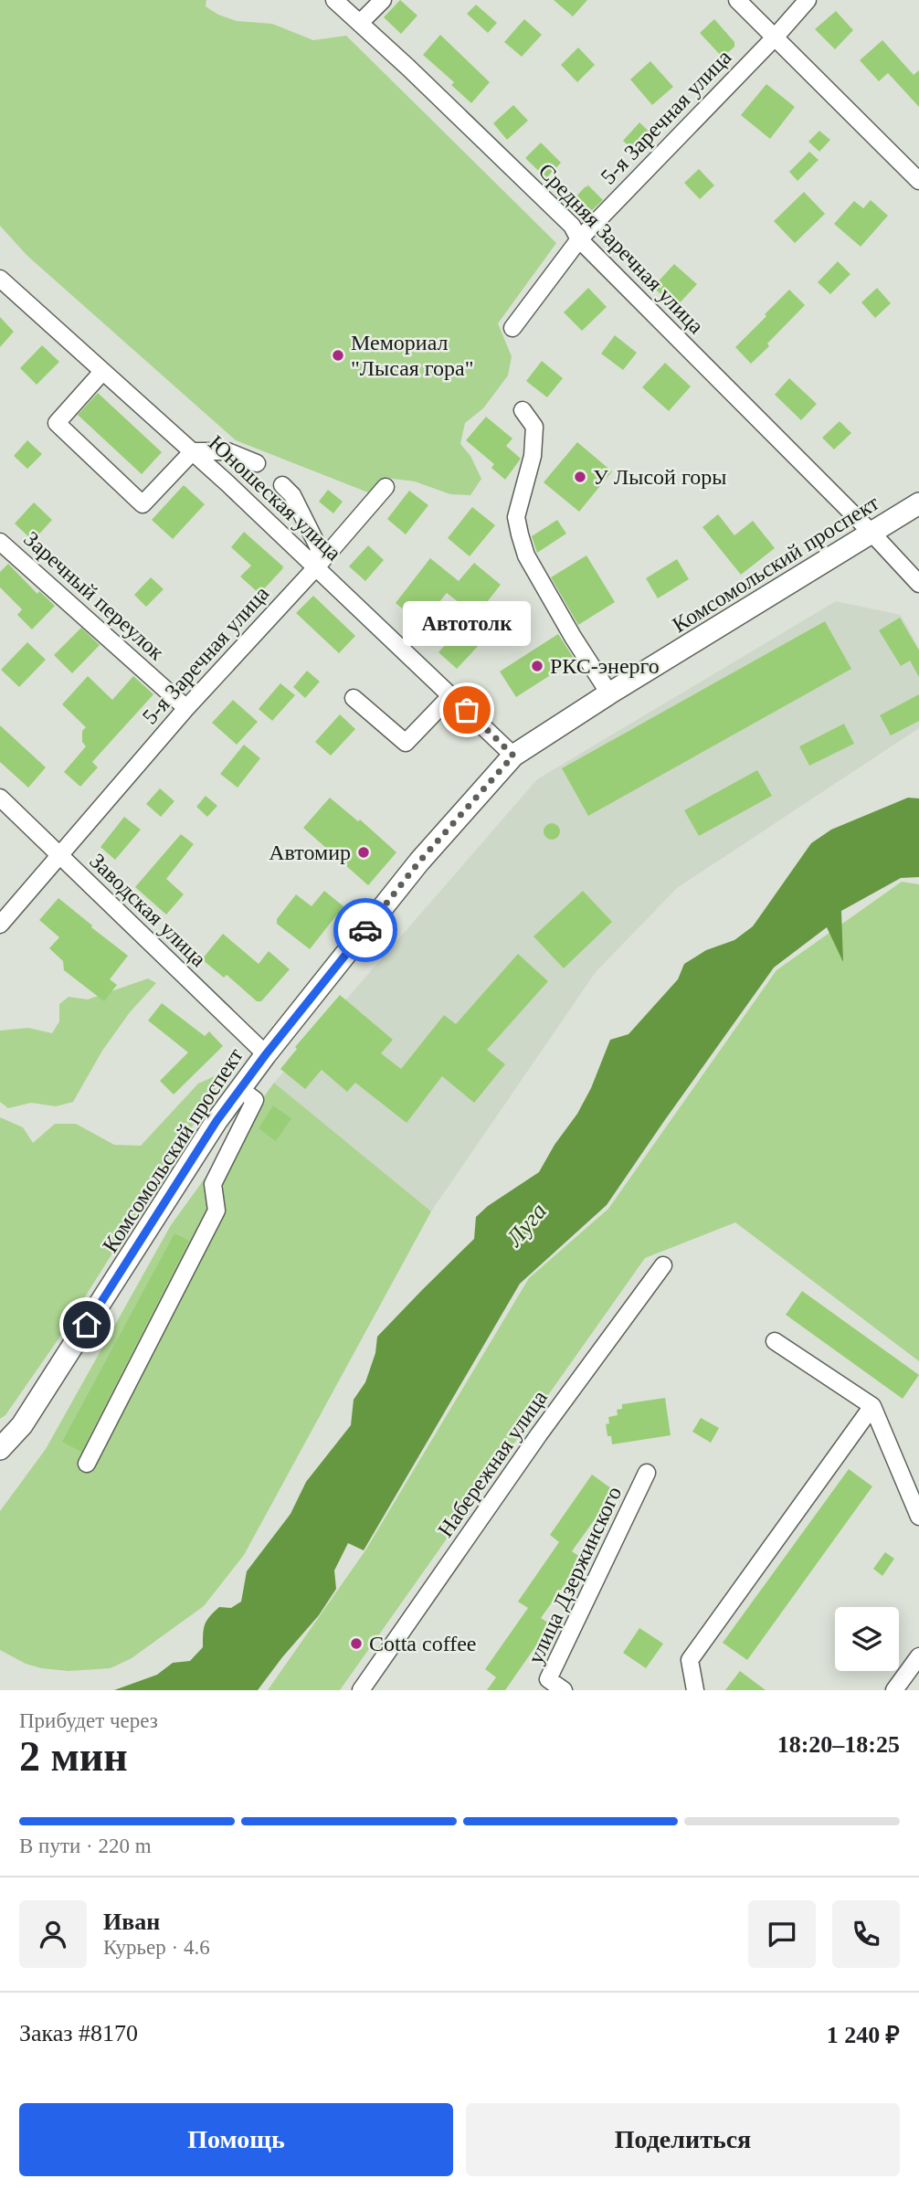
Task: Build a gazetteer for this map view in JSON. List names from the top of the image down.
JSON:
{
  "streets": {
    "main road": ["Комсомольский проспект"],
    "street": [
      "5-я Заречная улица",
      "Средняя Заречная улица",
      "Юношеская улица",
      "Заречный переулок",
      "Заводская улица",
      "Набережная улица",
      "улица Дзержинского"
    ]
  },
  "crossings": [
    ["5-я Заречная улица", "Средняя Заречная улица"],
    ["5-я Заречная улица", "Юношеская улица"],
    ["5-я Заречная улица", "Заречный переулок"],
    ["5-я Заречная улица", "Заводская улица"],
    ["Средняя Заречная улица", "Комсомольский проспект"],
    ["Юношеская улица", "Комсомольский проспект"],
    ["Комсомольский проспект", "Заводская улица"]
  ],
  "water": ["Луга"],
  "places": [
    "Мемориал \"Лысая гора\"",
    "У Лысой горы",
    "РКС-энерго",
    "Автотолк",
    "Автомир",
    "Cotta coffee"
  ],
  "page": {
    "bubble": "Автотолк",
    "heading": ["2 мин", "Прибудет через", "18:20–18:25"],
    "panel": [
      "Иван",
      "Курьер · 4.6",
      "Заказ #8170",
      "1 240 ₽"
    ],
    "bar": "В пути · 220 m",
    "buttons": ["Помощь", "Поделиться"]
  }
}
